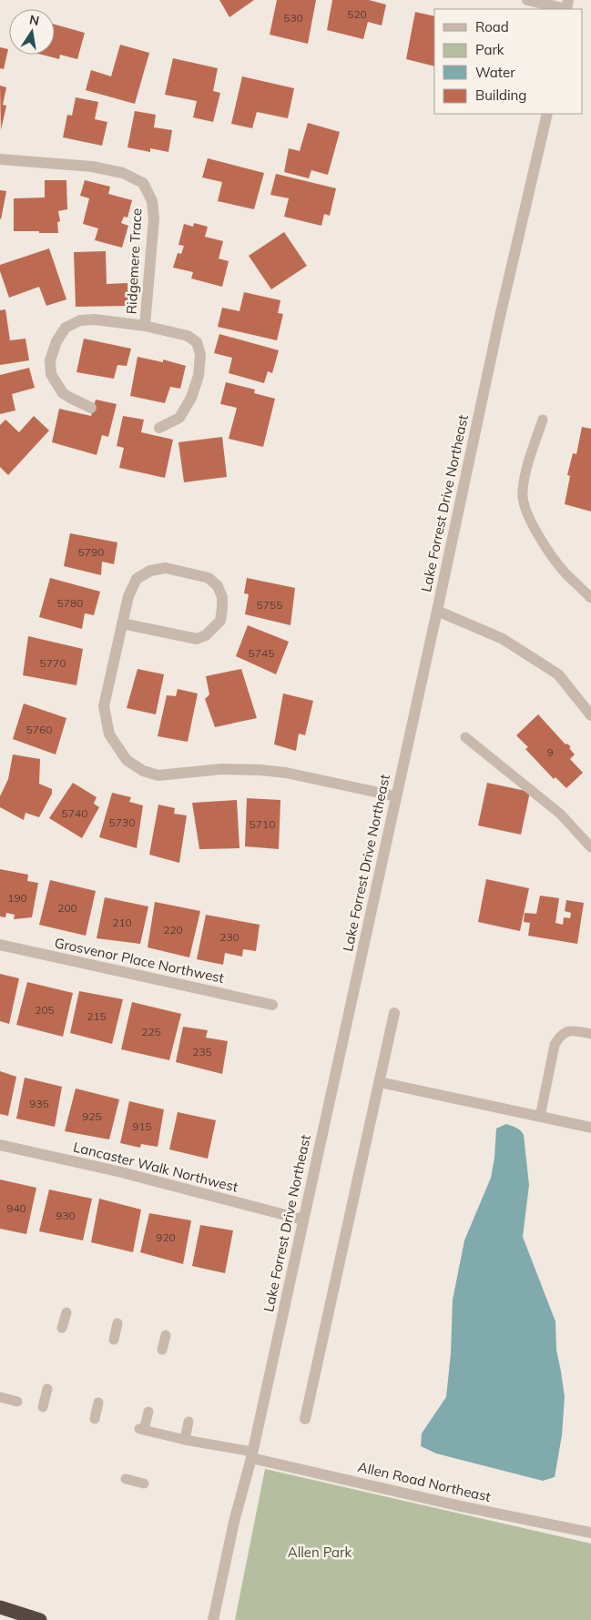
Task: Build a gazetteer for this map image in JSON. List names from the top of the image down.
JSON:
{
  "streets": {
    "street": [
      "Ridgemere Trace",
      "Lake Forrest Drive Northeast",
      "Grosvenor Place Northwest",
      "Lancaster Walk Northwest",
      "Allen Road Northeast"
    ]
  },
  "crossings": [
    ["Lake Forrest Drive Northeast", "Lancaster Walk Northwest"],
    ["Lake Forrest Drive Northeast", "Allen Road Northeast"]
  ],
  "parks": ["Allen Park"],
  "house_numbers": [
    "520",
    "530",
    "5790",
    "5780",
    "5755",
    "5745",
    "5770",
    "5760",
    "9",
    "5740",
    "5730",
    "5710",
    "190",
    "200",
    "210",
    "220",
    "230",
    "205",
    "215",
    "225",
    "235",
    "935",
    "925",
    "915",
    "940",
    "930",
    "920"
  ],
  "legend": [
    "Road",
    "Park",
    "Water",
    "Building"
  ],
  "north": "top"
}
